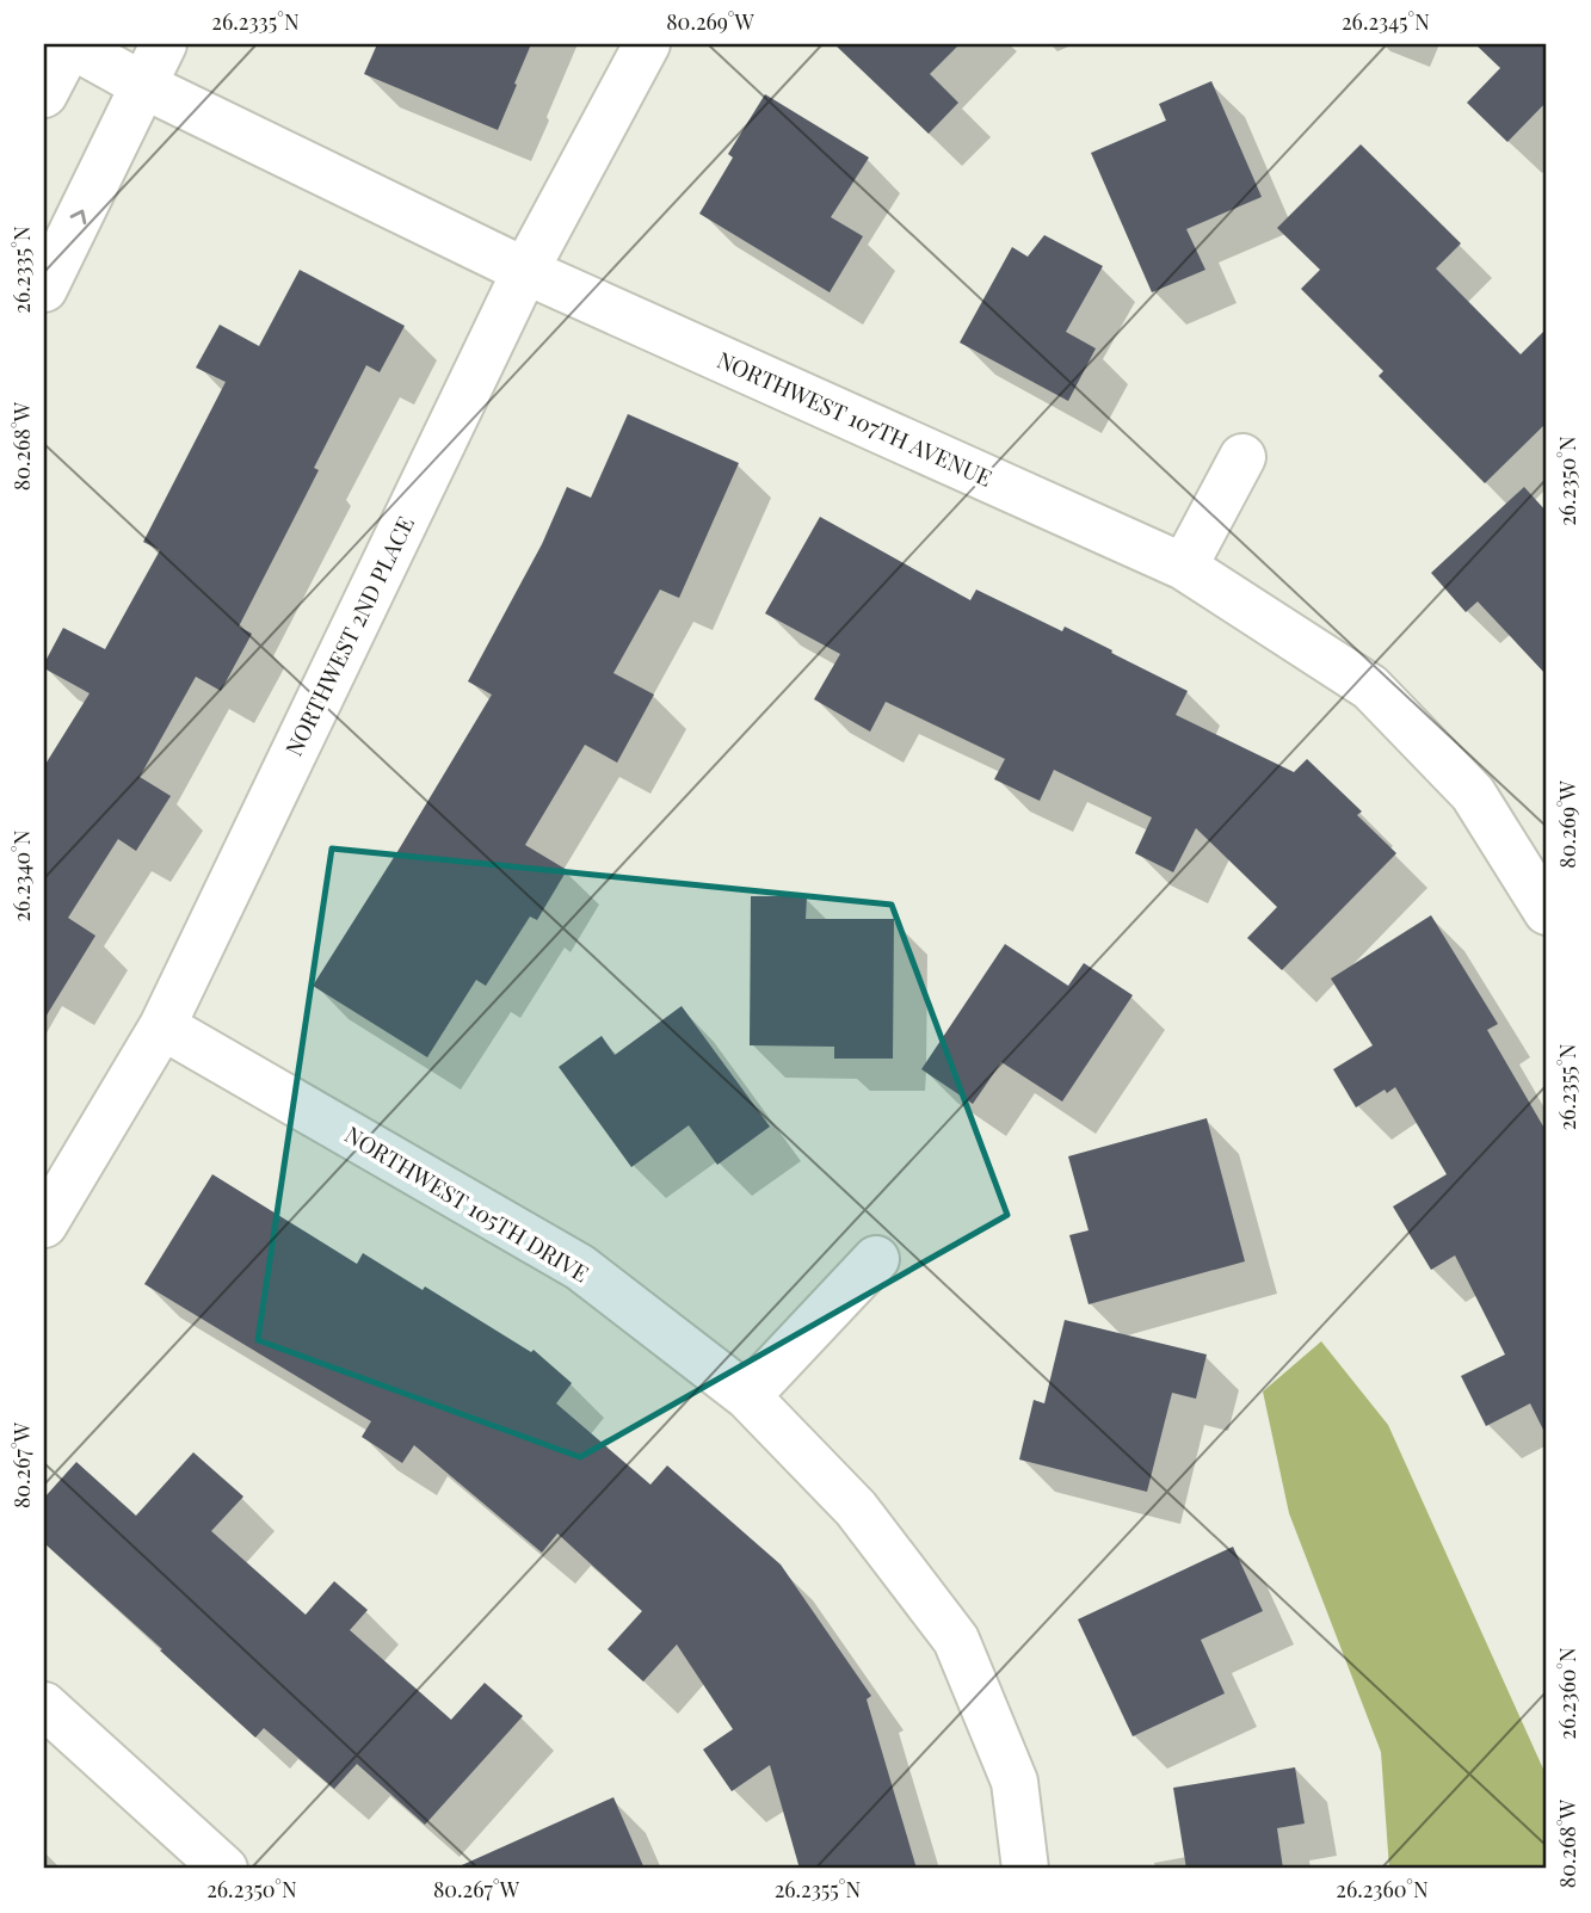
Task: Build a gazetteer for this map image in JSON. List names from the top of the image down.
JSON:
{
  "streets": {
    "street": ["NORTHWEST 107TH AVENUE", "NORTHWEST 2ND PLACE", "NORTHWEST 105TH DRIVE"]
  },
  "crossings": [
    ["NORTHWEST 107TH AVENUE", "NORTHWEST 2ND PLACE"],
    ["NORTHWEST 2ND PLACE", "NORTHWEST 105TH DRIVE"]
  ],
  "coordinates": [
    "26.2335°N",
    "80.269°W",
    "26.2345°N",
    "80.268°W",
    "26.2350°N",
    "26.2340°N",
    "26.2355°N",
    "80.267°W",
    "26.2360°N"
  ]
}
